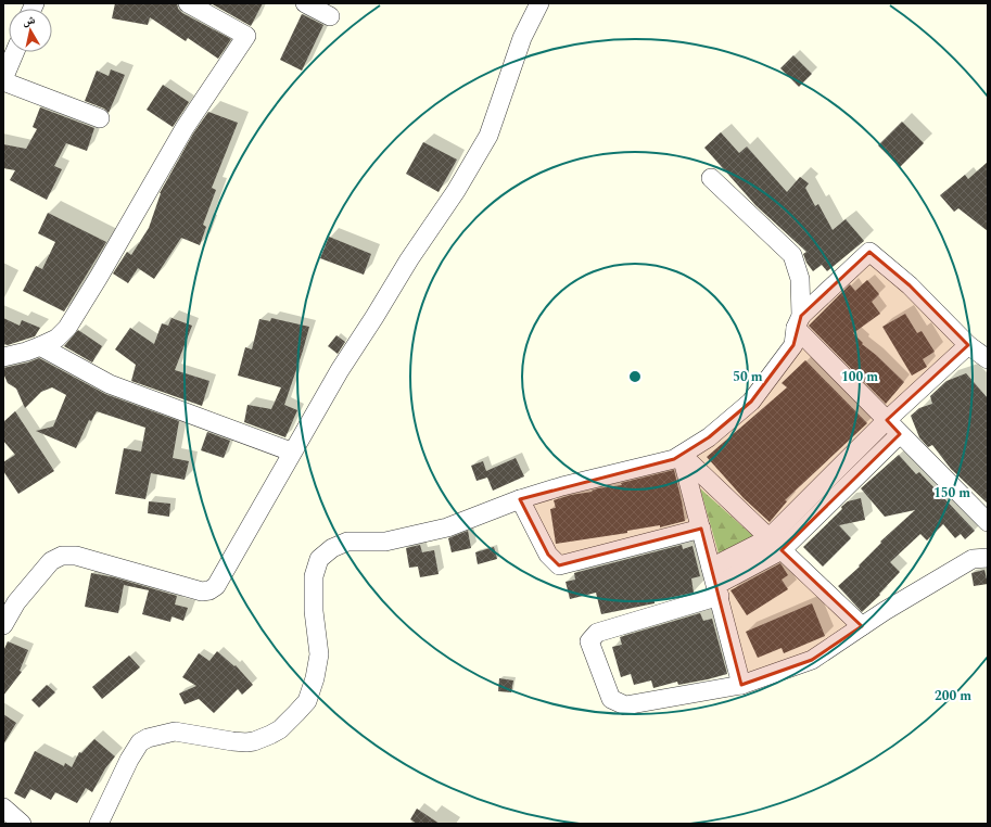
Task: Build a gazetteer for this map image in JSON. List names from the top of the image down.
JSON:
{
  "north": "top",
  "rings": [
    "50 m",
    "100 m",
    "150 m",
    "200 m"
  ]
}
